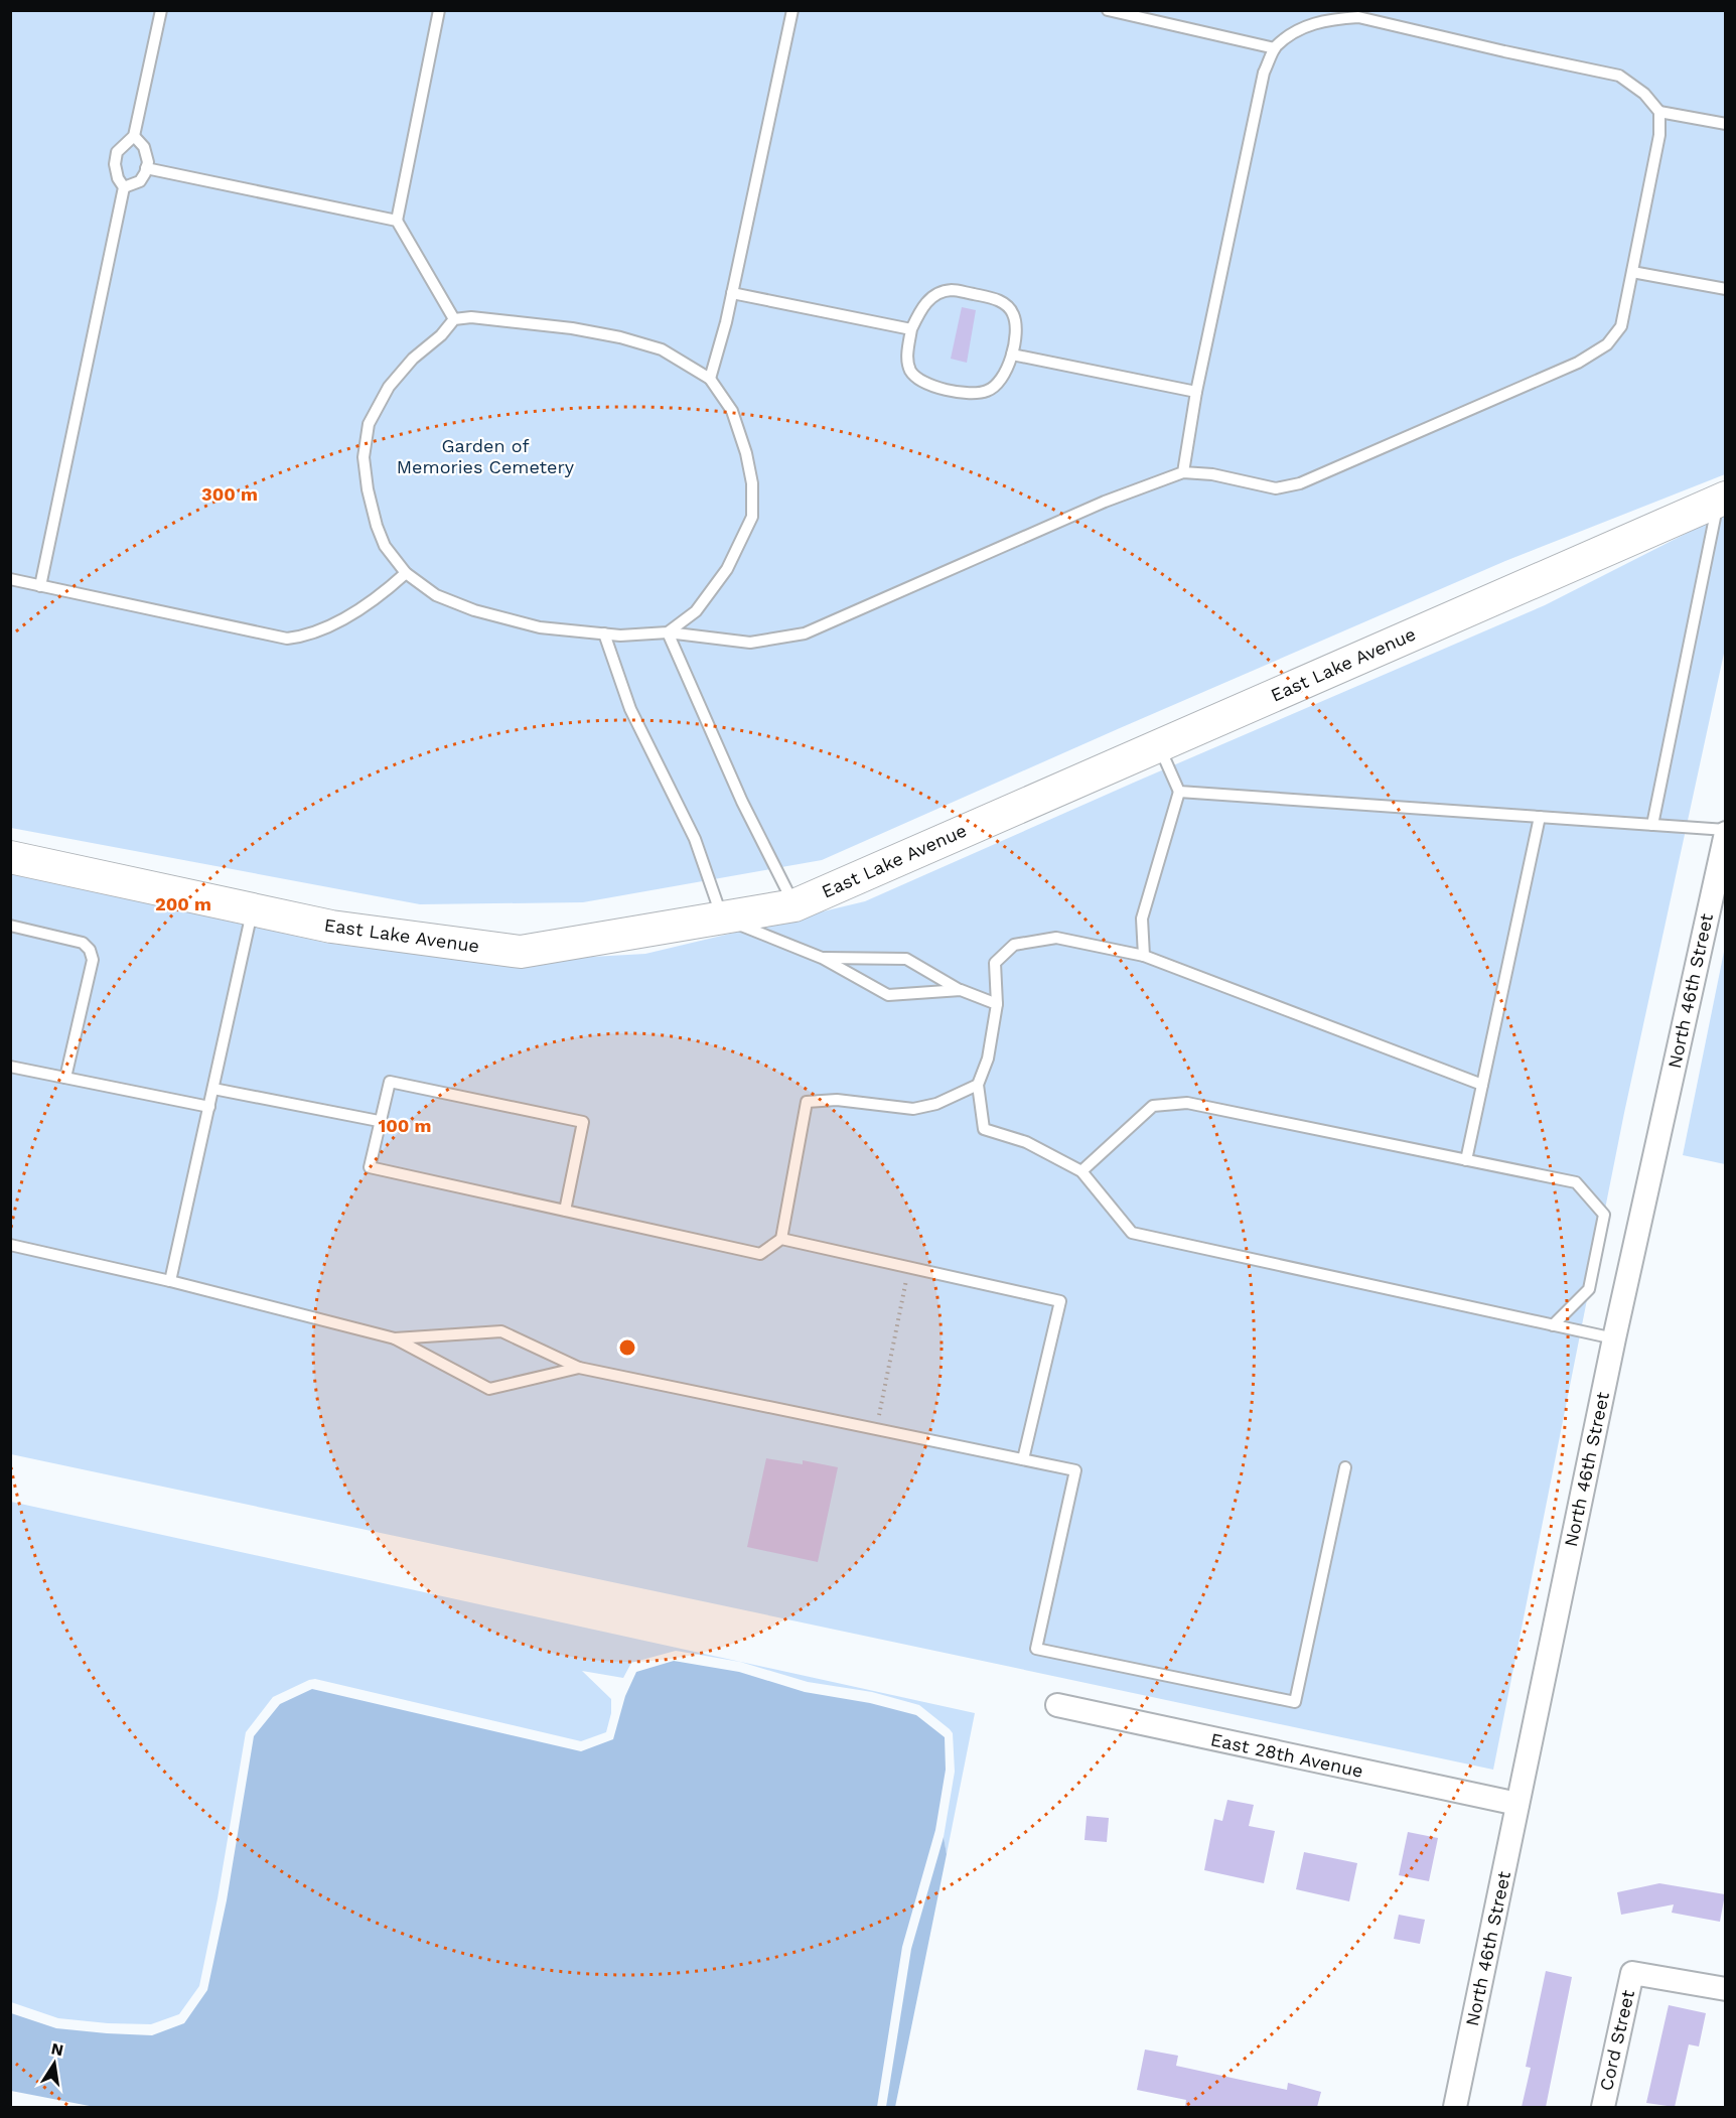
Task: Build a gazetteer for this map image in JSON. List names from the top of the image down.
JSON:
{
  "streets": {
    "street": [
      "East Lake Avenue",
      "North 46th Street",
      "East 28th Avenue",
      "Cord Street"
    ]
  },
  "crossings": [
    ["North 46th Street", "East 28th Avenue"]
  ],
  "parks": ["Garden of Memories Cemetery"],
  "north": "top",
  "rings": ["300 m", "200 m", "100 m"]
}
